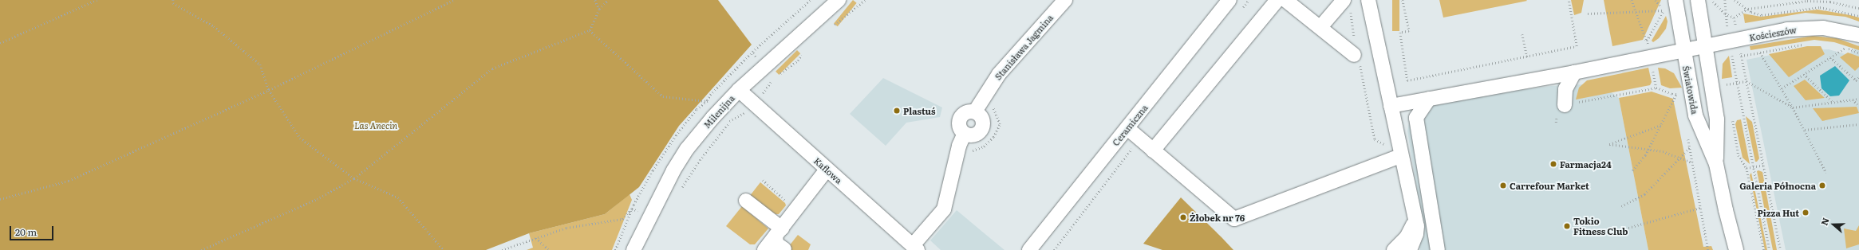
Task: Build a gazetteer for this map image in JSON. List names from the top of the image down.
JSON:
{
  "streets": {
    "street": [
      "Kościeszów",
      "Stanisława Jagmina",
      "Światowida",
      "Milenijna",
      "Ceramiczna",
      "Kaflowa"
    ]
  },
  "crossings": [
    ["Kościeszów", "Światowida"],
    ["Stanisława Jagmina", "Kaflowa"],
    ["Milenijna", "Kaflowa"]
  ],
  "parks": ["Las Anecin"],
  "places": [
    "Plastuś",
    "Farmacja24",
    "Carrefour Market",
    "Galeria Północna",
    "Pizza Hut",
    "Żłobek nr 76",
    "Tokio Fitness Club"
  ],
  "scale_bar": "20 m",
  "north": "left"
}
